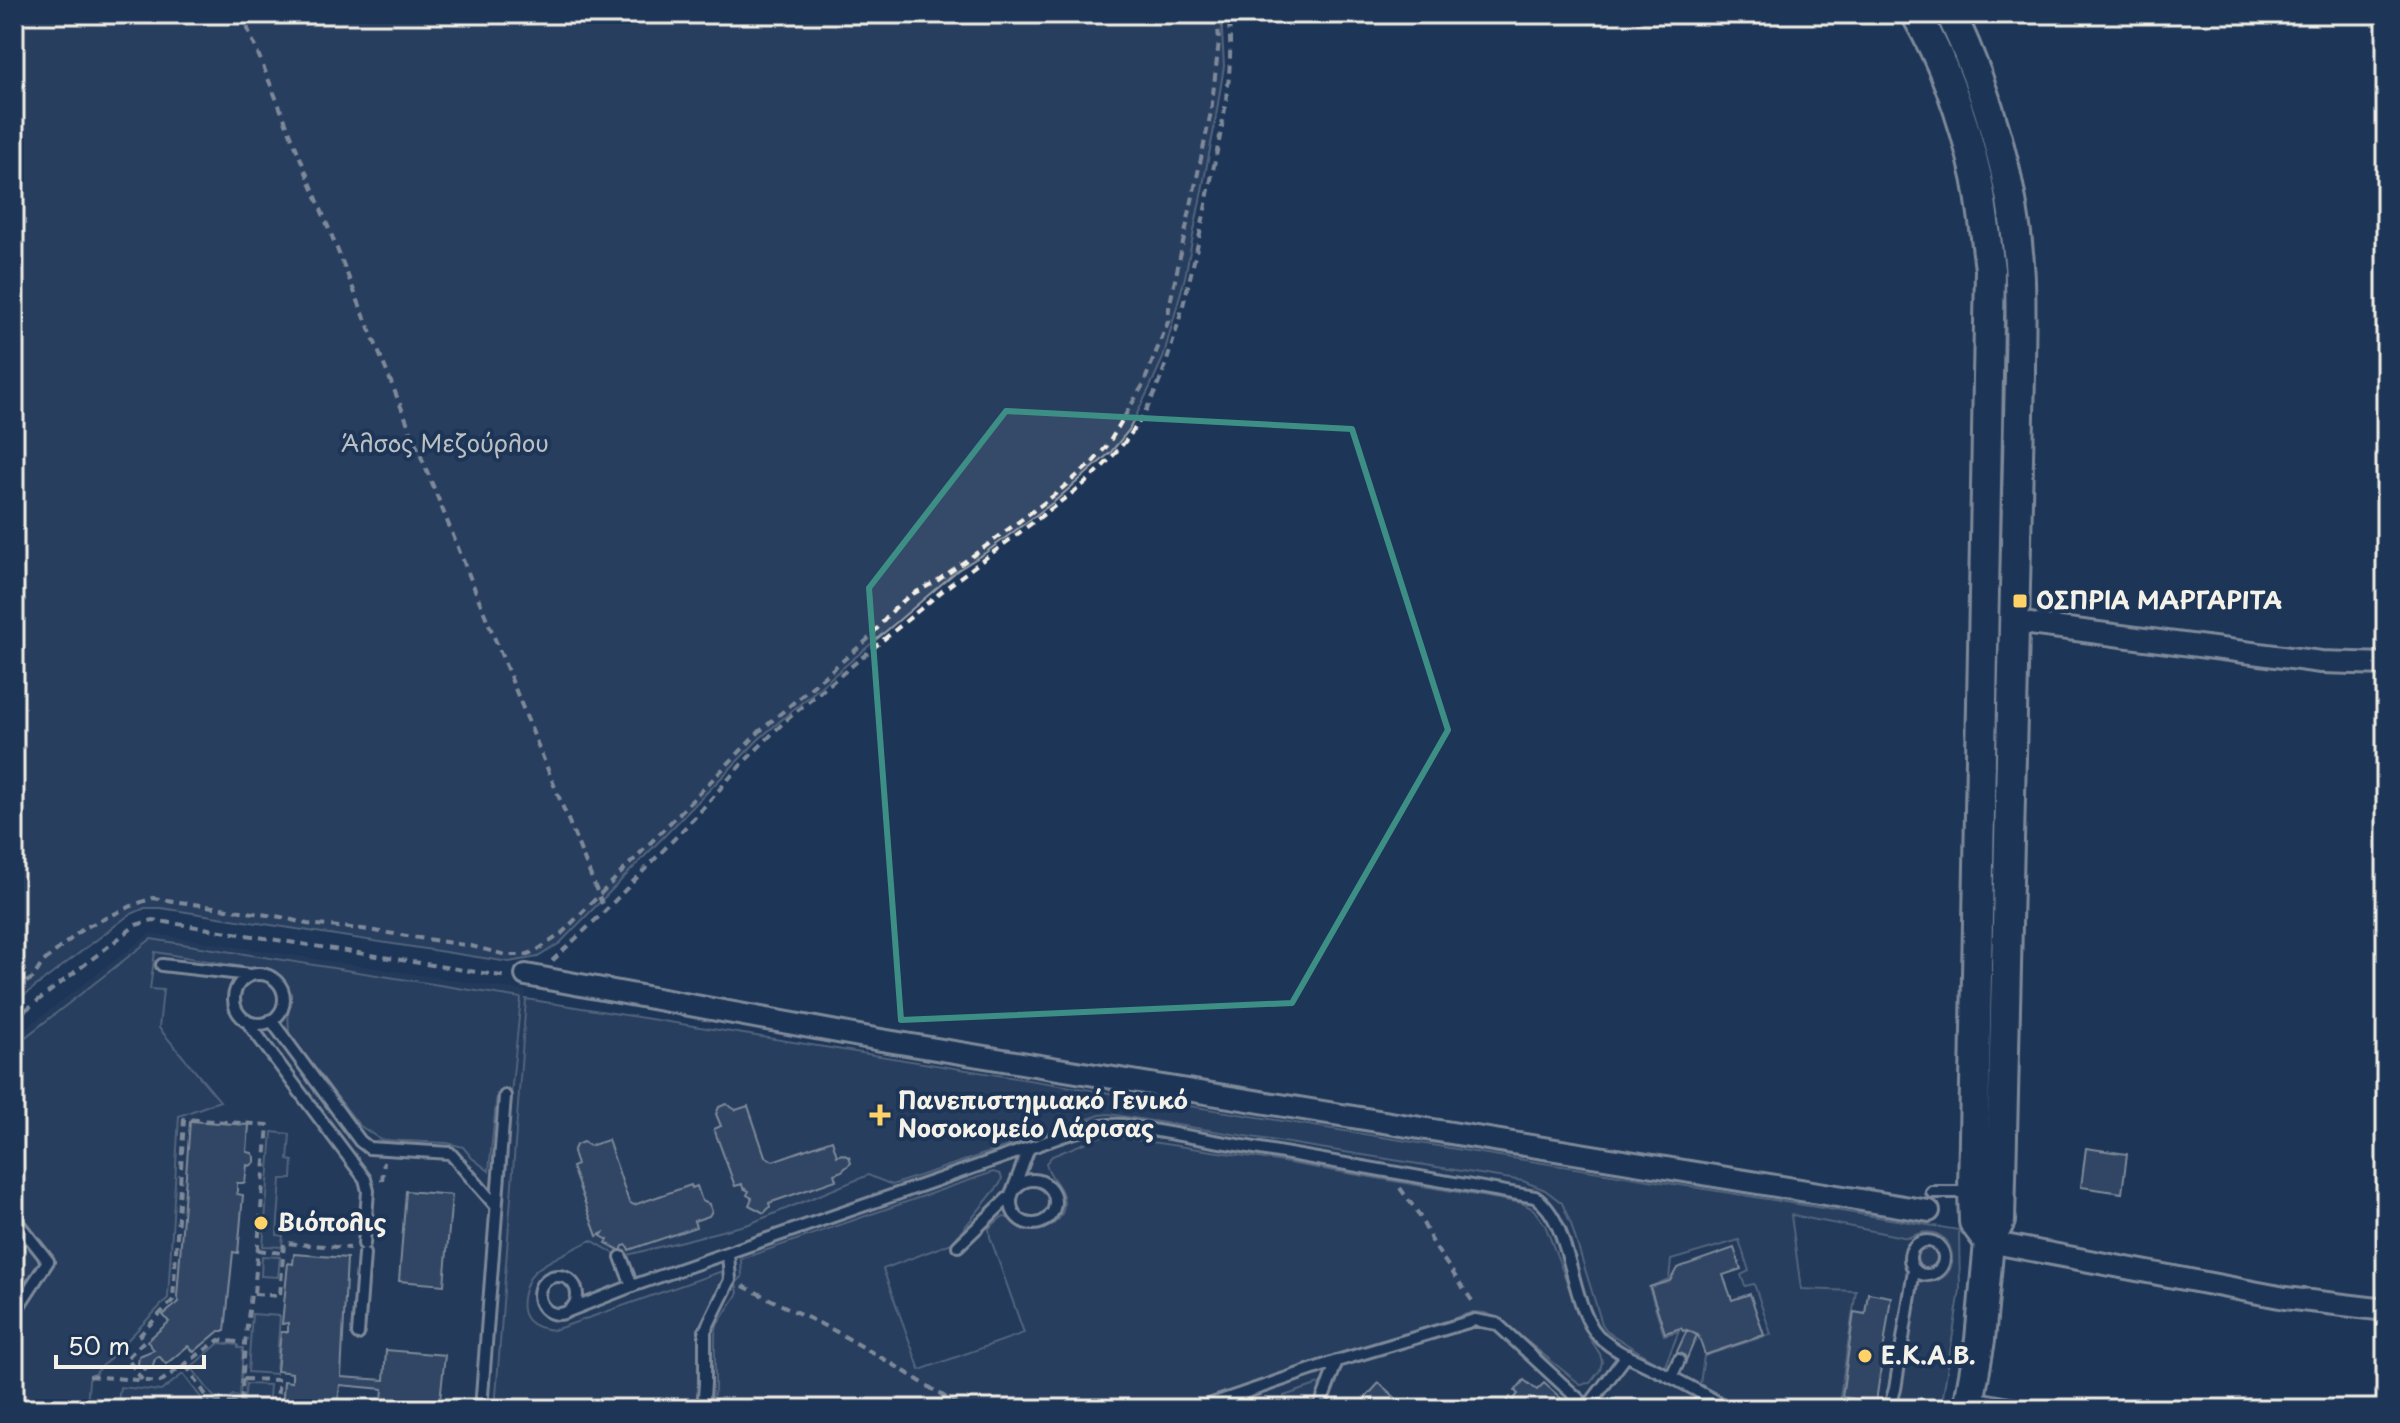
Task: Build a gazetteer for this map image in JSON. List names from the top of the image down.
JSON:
{
  "parks": ["Άλσος Μεζούρλου"],
  "places": {
    "transit": ["ΟΣΠΡΙΑ ΜΑΡΓΑΡΙΤΑ"],
    "health": ["Πανεπιστημιακό Γενικό Νοσοκομείο Λάρισας"],
    "other": ["Βιόπολις", "E.K.A.B."]
  },
  "scale_bar": "50 m"
}
